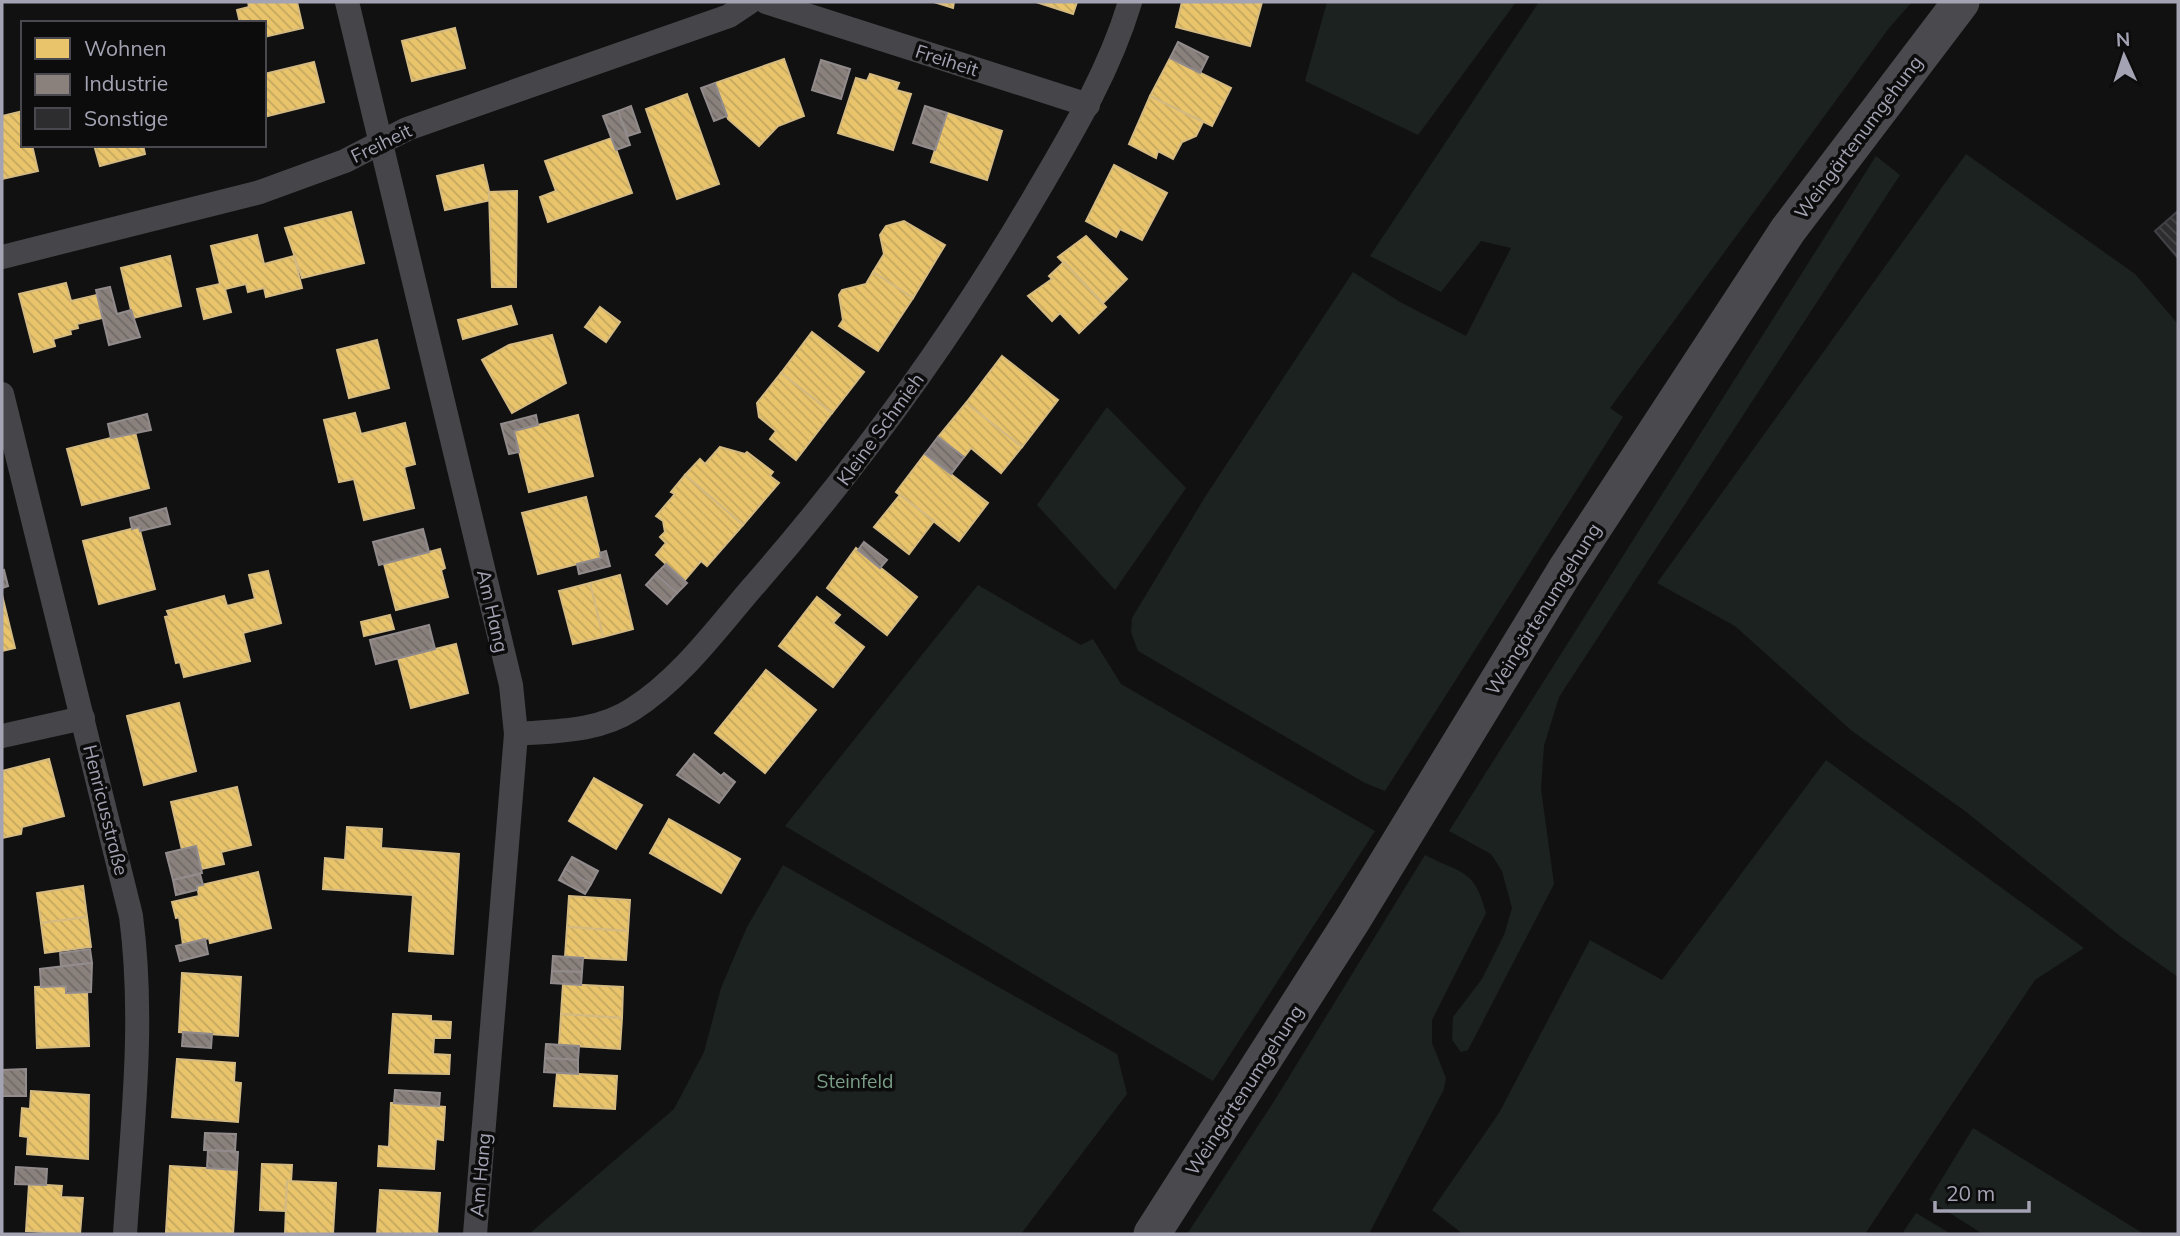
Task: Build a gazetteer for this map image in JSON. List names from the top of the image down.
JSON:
{
  "streets": {
    "main road": ["Weingärtenumgehung"],
    "street": [
      "Freiheit",
      "Kleine Schmieh",
      "Am Hang",
      "Henricusstraße"
    ]
  },
  "crossings": [
    ["Freiheit", "Kleine Schmieh"],
    ["Freiheit", "Am Hang"],
    ["Kleine Schmieh", "Am Hang"]
  ],
  "parks": ["Steinfeld"],
  "legend": ["Wohnen", "Industrie", "Sonstige"],
  "scale_bar": "20 m",
  "north": "top"
}
